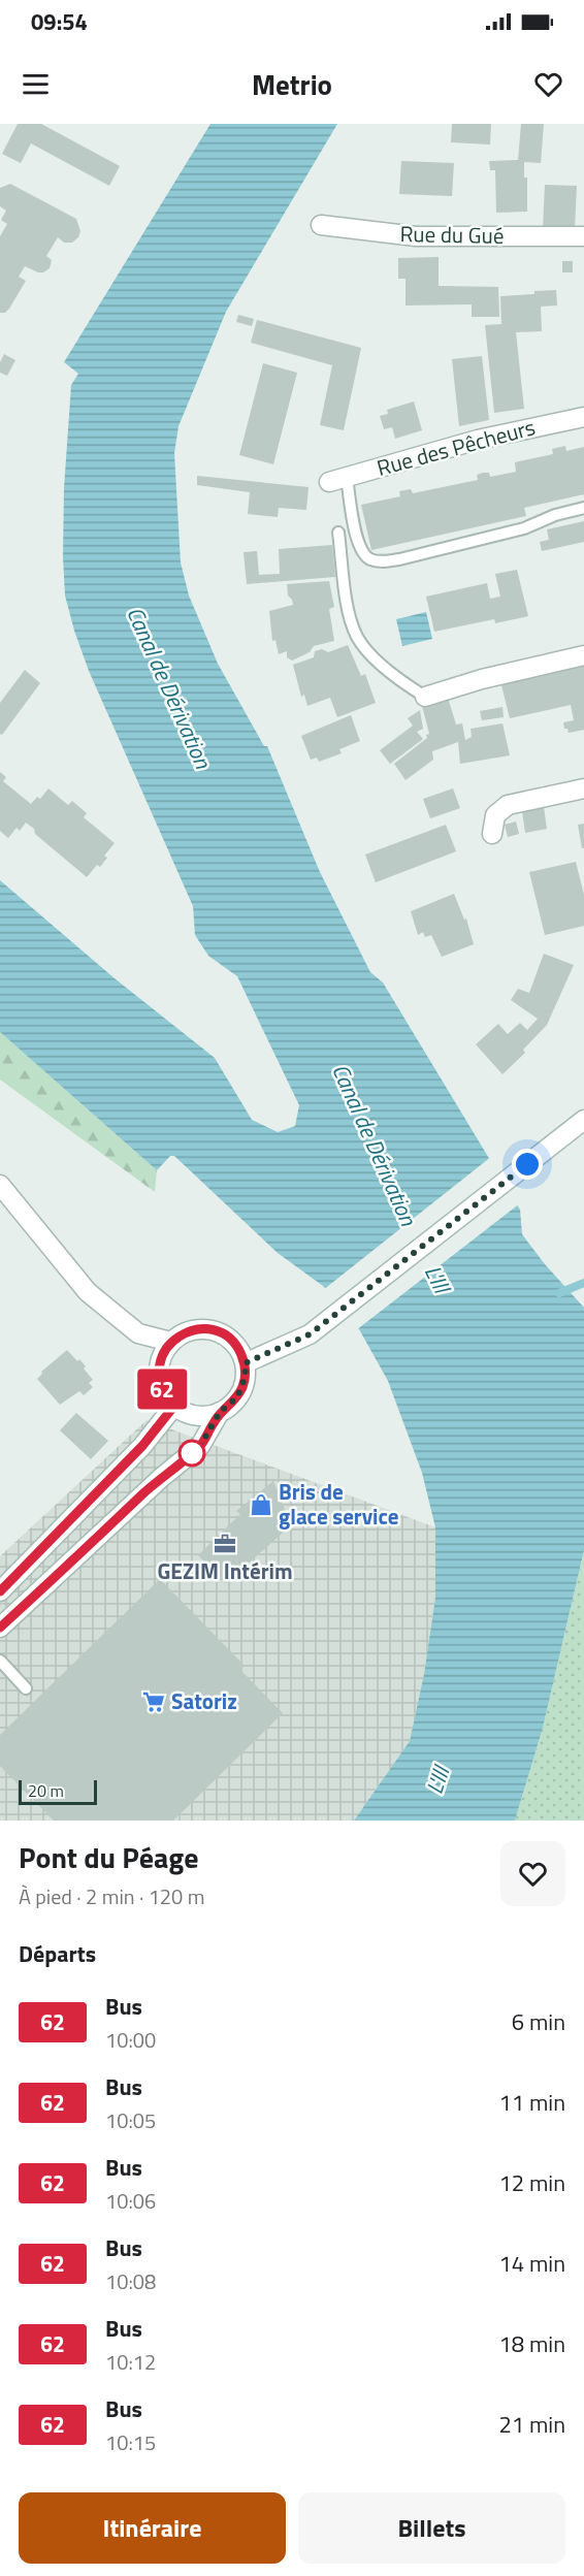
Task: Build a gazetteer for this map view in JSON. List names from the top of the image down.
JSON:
{
  "streets": {
    "main road": ["Rue du Gué", "Rue des Pêcheurs"]
  },
  "water": ["Canal de Dérivation", "L'Ill"],
  "places": {
    "shop": ["Bris de glace service"],
    "office": ["GEZIM Intérim"],
    "supermarket": ["Satoriz"]
  },
  "lines": ["bus line 62"],
  "scale_bar": "20 m",
  "page": {
    "status": "09:54",
    "header": "Metrio",
    "on_map": "62",
    "scale": "20 m",
    "heading": [
      ["Pont du Péage", "À pied · 2 min · 120 m"],
      "Départs"
    ],
    "list": [
      {
        "mark": "62",
        "name": "Bus",
        "note": "10:00",
        "value": "6 min"
      },
      {
        "mark": "62",
        "name": "Bus",
        "note": "10:05",
        "value": "11 min"
      },
      {
        "mark": "62",
        "name": "Bus",
        "note": "10:06",
        "value": "12 min"
      },
      {
        "mark": "62",
        "name": "Bus",
        "note": "10:08",
        "value": "14 min"
      },
      {
        "mark": "62",
        "name": "Bus",
        "note": "10:12",
        "value": "18 min"
      },
      {
        "mark": "62",
        "name": "Bus",
        "note": "10:15",
        "value": "21 min"
      }
    ],
    "buttons": ["Itinéraire", "Billets"]
  }
}
